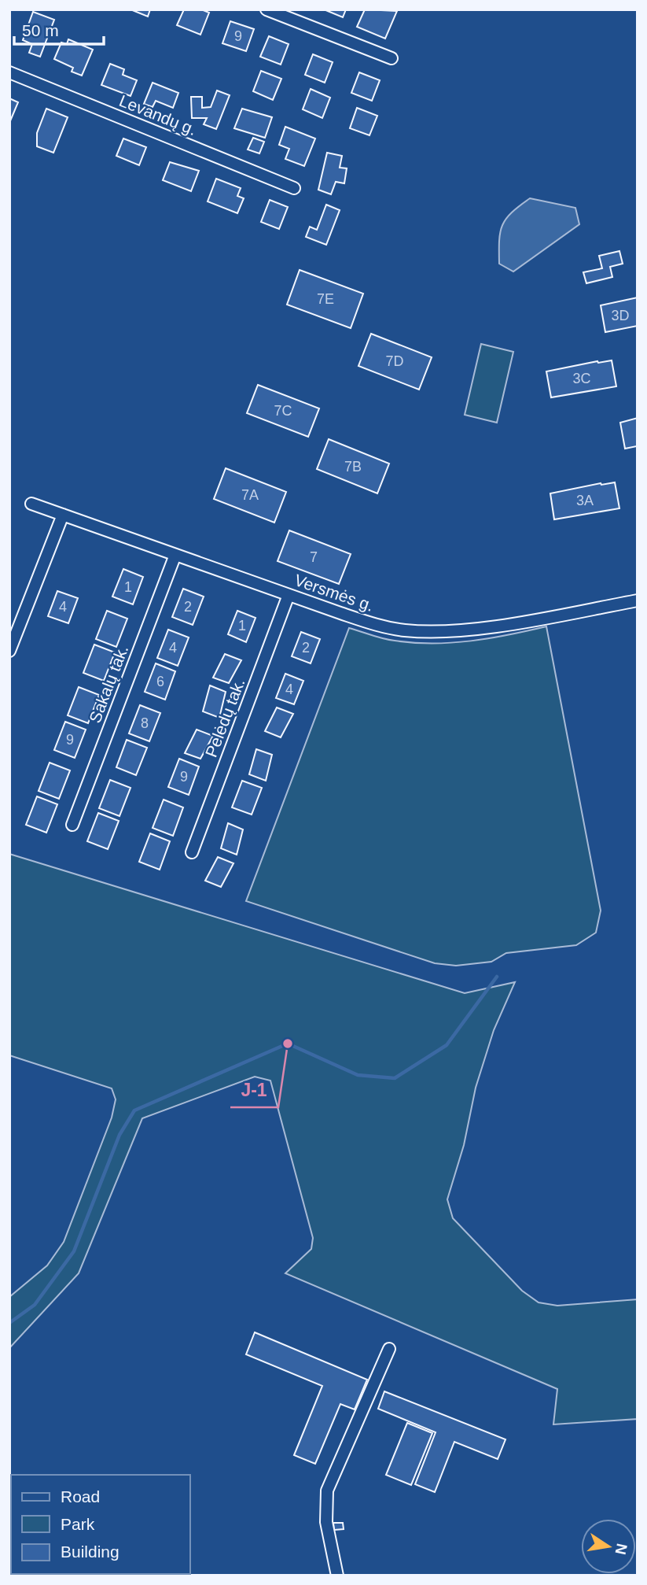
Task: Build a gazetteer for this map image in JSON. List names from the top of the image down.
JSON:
{
  "streets": {
    "street": [
      "Levandų g.",
      "Versmės g.",
      "Sakalų tak.",
      "Pelėdų tak."
    ]
  },
  "crossings": [
    ["Versmės g.", "Sakalų tak."],
    ["Versmės g.", "Pelėdų tak."]
  ],
  "places": ["J-1"],
  "house_numbers": [
    "9",
    "7E",
    "3D",
    "7D",
    "3C",
    "7C",
    "7B",
    "7A",
    "3A",
    "7",
    "1",
    "4",
    "2",
    "1",
    "4",
    "2",
    "6",
    "4",
    "8",
    "9",
    "9"
  ],
  "legend": ["Road", "Park", "Building"],
  "scale_bar": "50 m",
  "north": "right"
}
